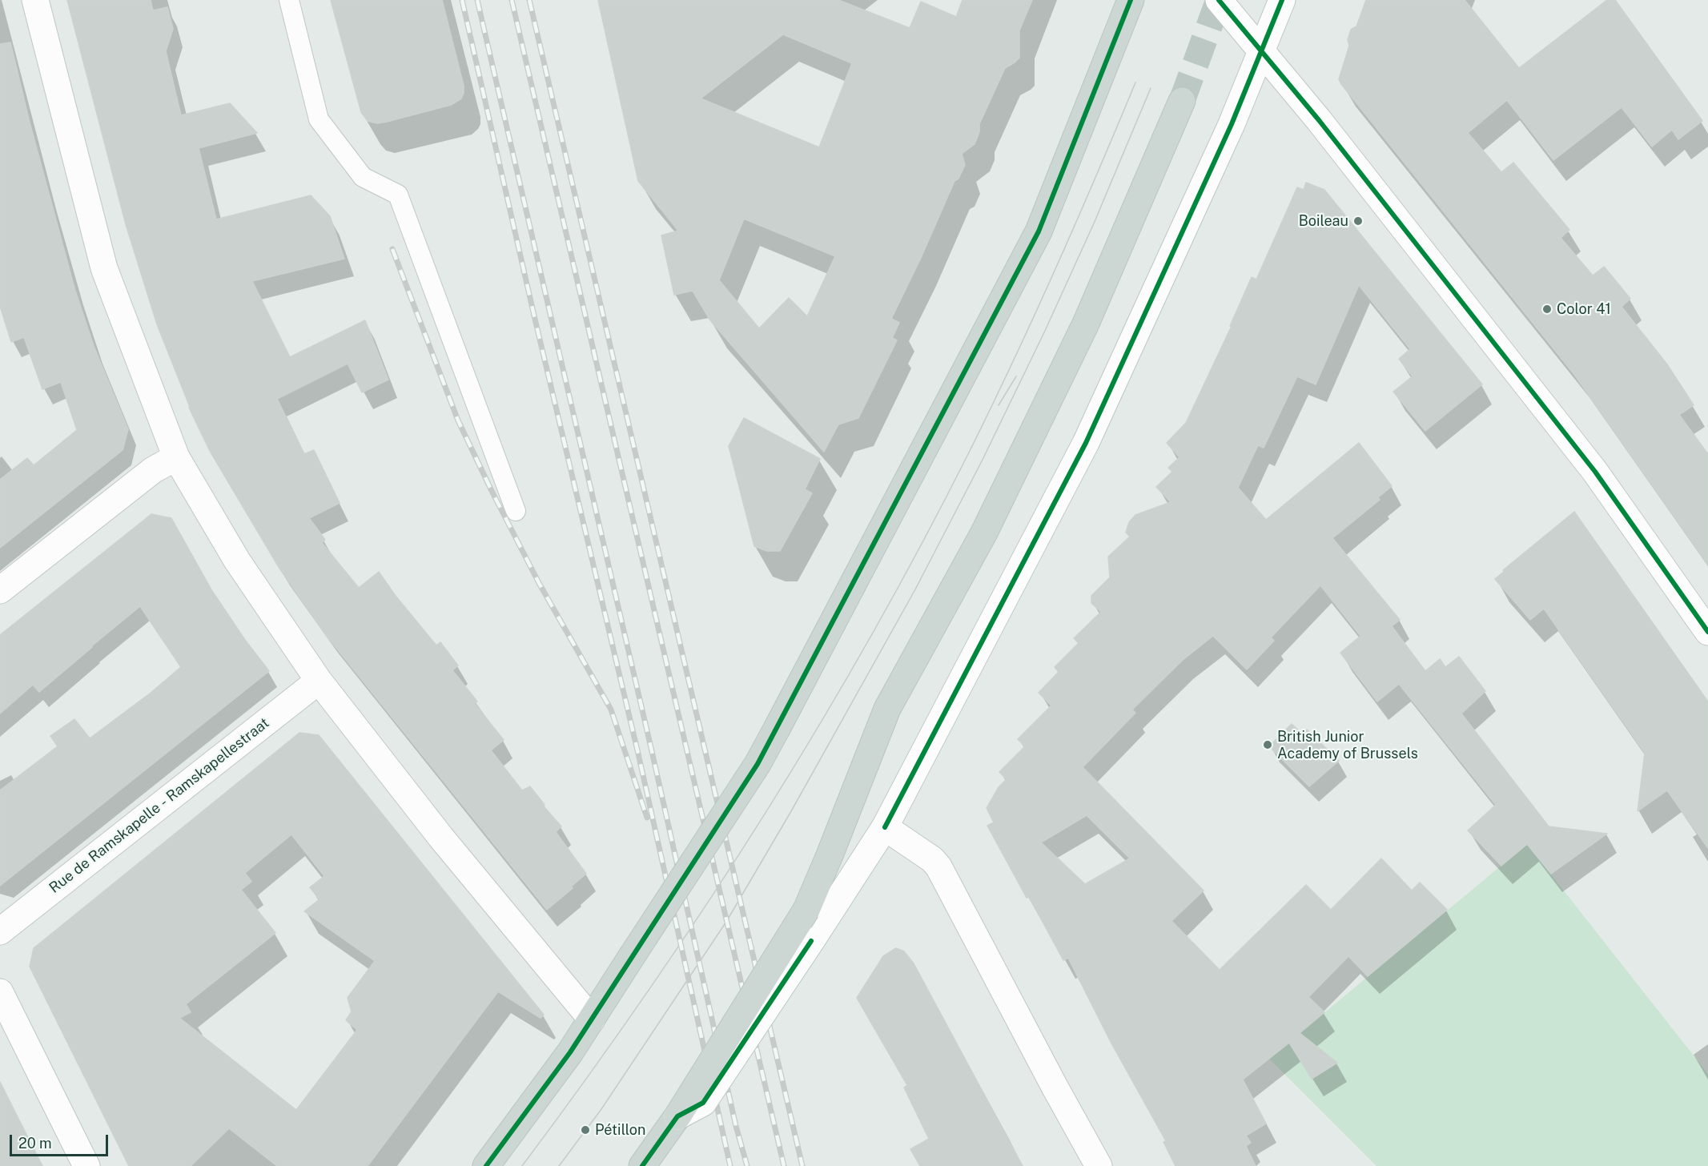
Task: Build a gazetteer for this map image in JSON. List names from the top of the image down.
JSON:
{
  "streets": {
    "street": ["Rue de Ramskapelle - Ramskapellestraat"]
  },
  "places": [
    "Boileau",
    "Color 41",
    "British Junior Academy of Brussels",
    "Pétillon"
  ],
  "scale_bar": "20 m"
}
